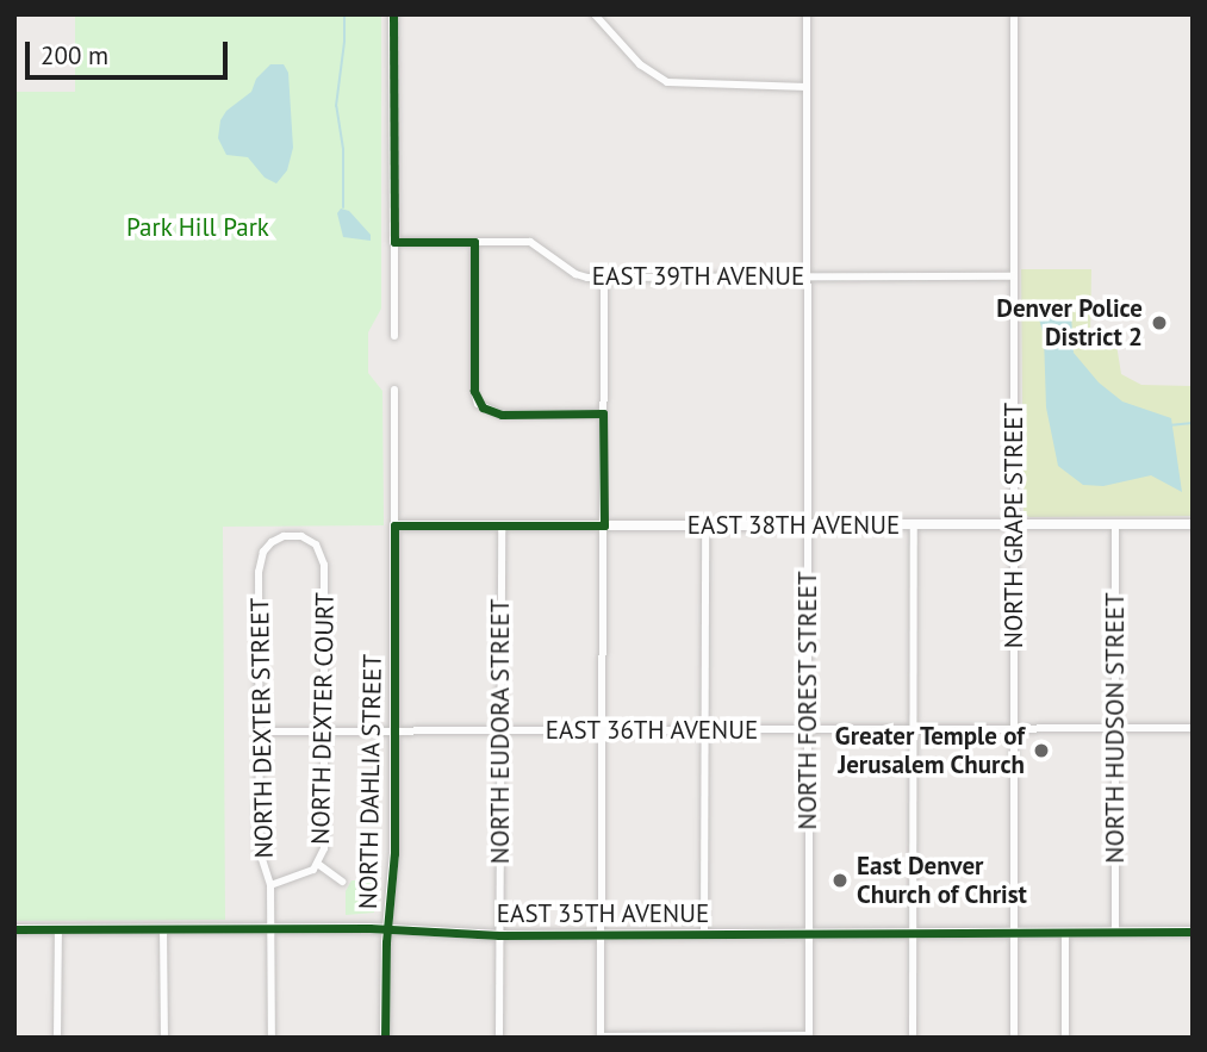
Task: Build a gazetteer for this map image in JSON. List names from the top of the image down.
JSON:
{
  "streets": {
    "street": [
      "EAST 39TH AVENUE",
      "EAST 38TH AVENUE",
      "NORTH GRAPE STREET",
      "NORTH FOREST STREET",
      "NORTH DEXTER COURT",
      "NORTH DEXTER STREET",
      "NORTH HUDSON STREET",
      "EAST 36TH AVENUE",
      "NORTH EUDORA STREET",
      "NORTH DAHLIA STREET",
      "EAST 35TH AVENUE"
    ]
  },
  "crossings": [
    ["EAST 39TH AVENUE", "NORTH GRAPE STREET"],
    ["EAST 39TH AVENUE", "NORTH FOREST STREET"],
    ["EAST 38TH AVENUE", "NORTH GRAPE STREET"],
    ["EAST 38TH AVENUE", "NORTH FOREST STREET"],
    ["EAST 38TH AVENUE", "NORTH HUDSON STREET"],
    ["EAST 38TH AVENUE", "NORTH EUDORA STREET"],
    ["EAST 38TH AVENUE", "NORTH DAHLIA STREET"],
    ["NORTH GRAPE STREET", "EAST 36TH AVENUE"],
    ["NORTH GRAPE STREET", "EAST 35TH AVENUE"],
    ["NORTH FOREST STREET", "EAST 36TH AVENUE"],
    ["NORTH FOREST STREET", "EAST 35TH AVENUE"],
    ["NORTH DEXTER COURT", "NORTH DEXTER STREET"],
    ["NORTH DEXTER COURT", "EAST 36TH AVENUE"],
    ["NORTH DEXTER STREET", "EAST 36TH AVENUE"],
    ["NORTH DEXTER STREET", "EAST 35TH AVENUE"],
    ["NORTH HUDSON STREET", "EAST 36TH AVENUE"],
    ["NORTH HUDSON STREET", "EAST 35TH AVENUE"],
    ["EAST 36TH AVENUE", "NORTH EUDORA STREET"],
    ["EAST 36TH AVENUE", "NORTH DAHLIA STREET"],
    ["NORTH EUDORA STREET", "EAST 35TH AVENUE"],
    ["NORTH DAHLIA STREET", "EAST 35TH AVENUE"]
  ],
  "parks": ["Park Hill Park"],
  "places": ["Denver Police District 2", "Greater Temple of Jerusalem Church", "East Denver Church of Christ"],
  "scale_bar": "200 m"
}
